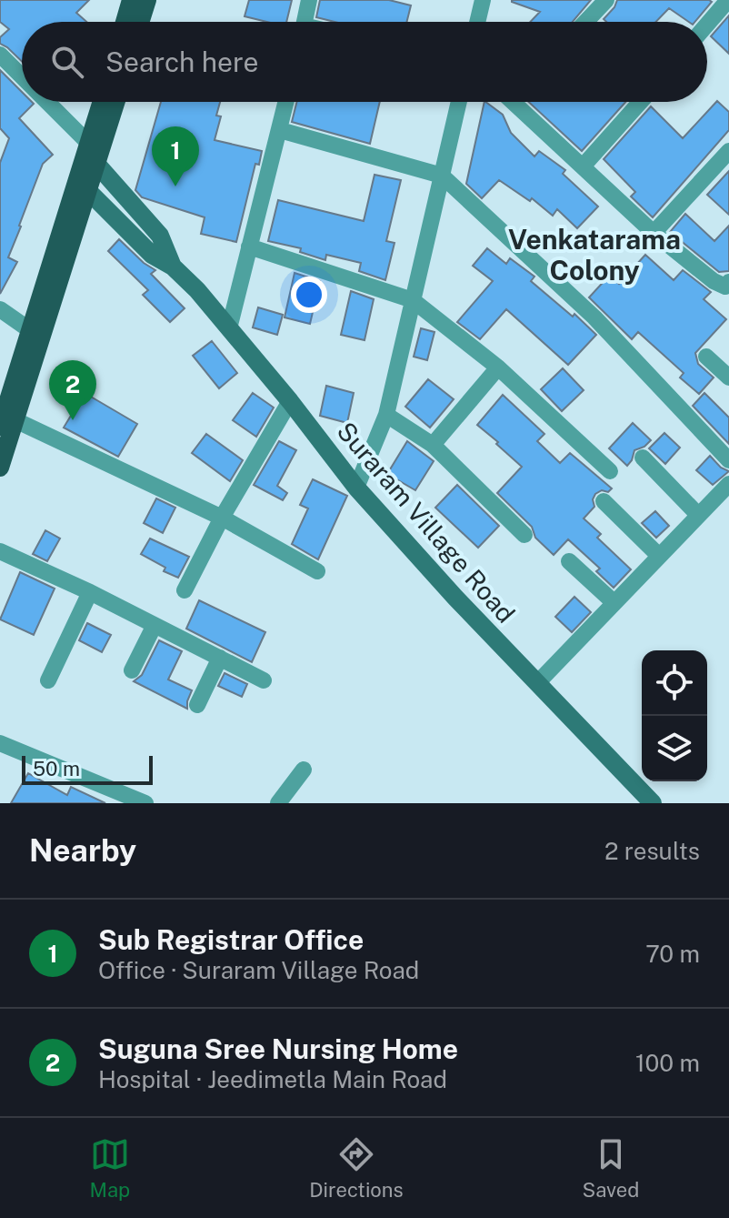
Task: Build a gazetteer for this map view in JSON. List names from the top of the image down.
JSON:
{
  "streets": {
    "main road": ["Suraram Village Road"]
  },
  "districts": ["Venkatarama Colony"],
  "scale_bar": "50 m",
  "page": {
    "search": "Search here",
    "pins": ["1", "2"],
    "scale": "50 m",
    "heading": ["Nearby", "2 results"],
    "list": [
      {
        "mark": "1",
        "name": "Sub Registrar Office",
        "note": "Office · Suraram Village Road",
        "value": "70 m"
      },
      {
        "mark": "2",
        "name": "Suguna Sree Nursing Home",
        "note": "Hospital · Jeedimetla Main Road",
        "value": "100 m"
      }
    ],
    "nav": ["Map", "Directions", "Saved"]
  }
}
